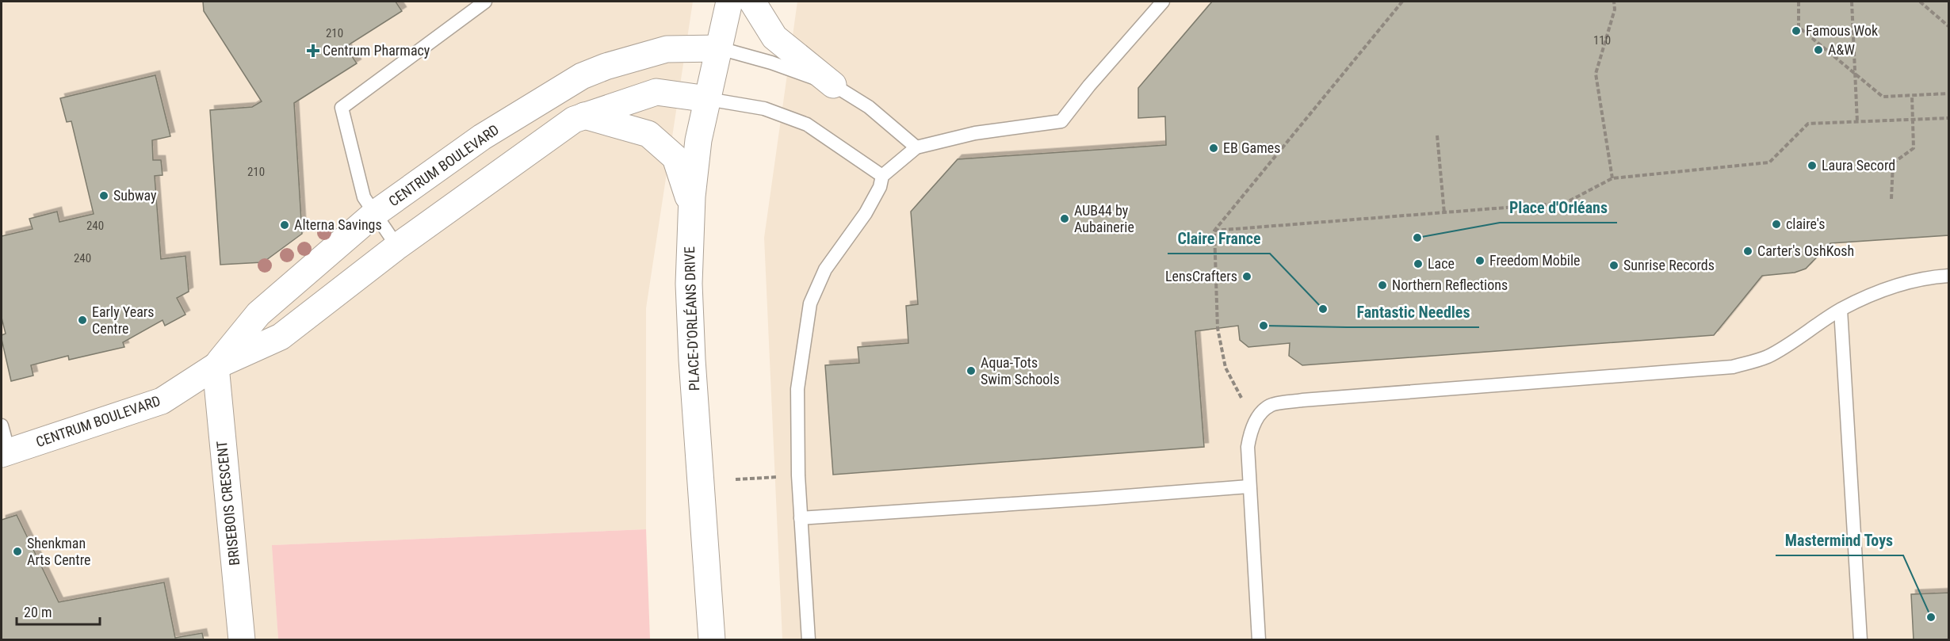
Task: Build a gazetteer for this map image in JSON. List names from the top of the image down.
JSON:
{
  "streets": {
    "street": ["CENTRUM BOULEVARD", "PLACE-D'ORLÉANS DRIVE", "BRISEBOIS CRESCENT"]
  },
  "crossings": [
    ["CENTRUM BOULEVARD", "PLACE-D'ORLÉANS DRIVE"],
    ["CENTRUM BOULEVARD", "BRISEBOIS CRESCENT"]
  ],
  "places": {
    "other": [
      "Famous Wok",
      "A&W",
      "EB Games",
      "Laura Secord",
      "Subway",
      "AUB44 by Aubainerie",
      "claire's",
      "Alterna Savings",
      "Place d'Orléans",
      "Carter's OshKosh",
      "Freedom Mobile",
      "Lace",
      "Sunrise Records",
      "LensCrafters",
      "Northern Reflections",
      "Claire France",
      "Early Years Centre",
      "Fantastic Needles",
      "Aqua-Tots Swim Schools",
      "Shenkman Arts Centre",
      "Mastermind Toys"
    ],
    "health": ["Centrum Pharmacy"]
  },
  "house_numbers": [
    "210",
    "110",
    "210",
    "240",
    "240"
  ],
  "scale_bar": "20 m"
}
